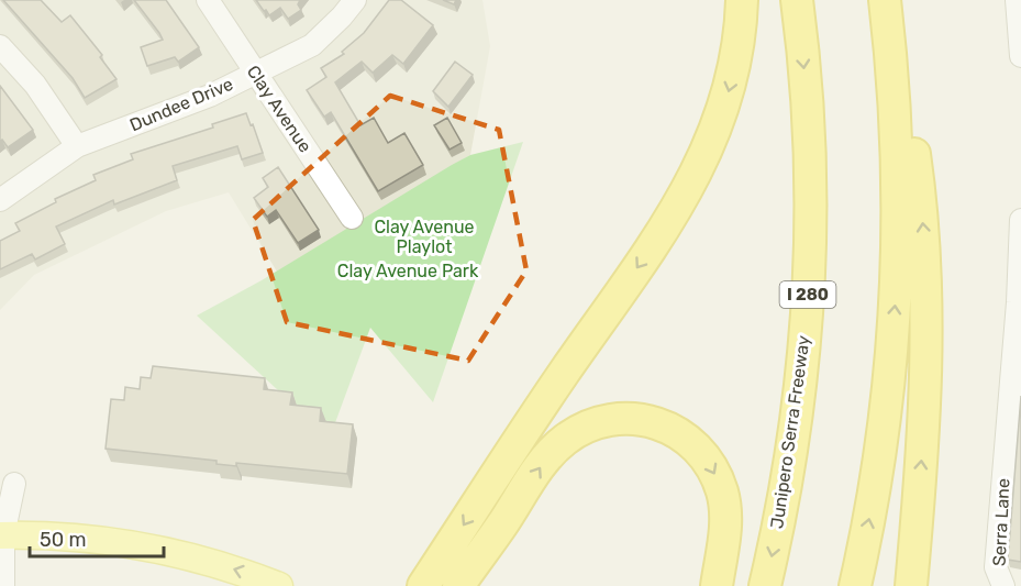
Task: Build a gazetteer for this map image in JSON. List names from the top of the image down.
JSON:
{
  "streets": {
    "highway": ["I 280", "Junipero Serra Freeway"],
    "street": ["Dundee Drive", "Clay Avenue", "Serra Lane"]
  },
  "crossings": [
    ["Dundee Drive", "Clay Avenue"]
  ],
  "parks": ["Clay Avenue Playlot", "Clay Avenue Park"],
  "scale_bar": "50 m"
}
